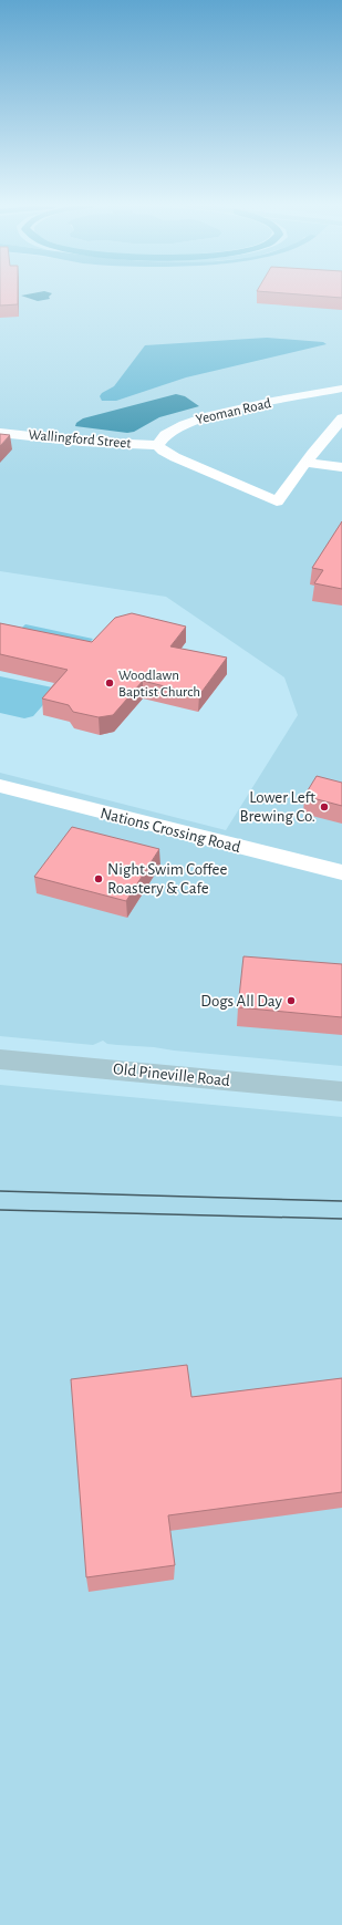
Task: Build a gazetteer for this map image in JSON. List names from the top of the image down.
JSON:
{
  "streets": {
    "street": [
      "Yeoman Road",
      "Wallingford Street",
      "Nations Crossing Road",
      "Old Pineville Road"
    ]
  },
  "crossings": [
    ["Yeoman Road", "Wallingford Street"]
  ],
  "places": [
    "Woodlawn Baptist Church",
    "Lower Left Brewing Co.",
    "Night Swim Coffee Roastery & Cafe",
    "Dogs All Day"
  ]
}
